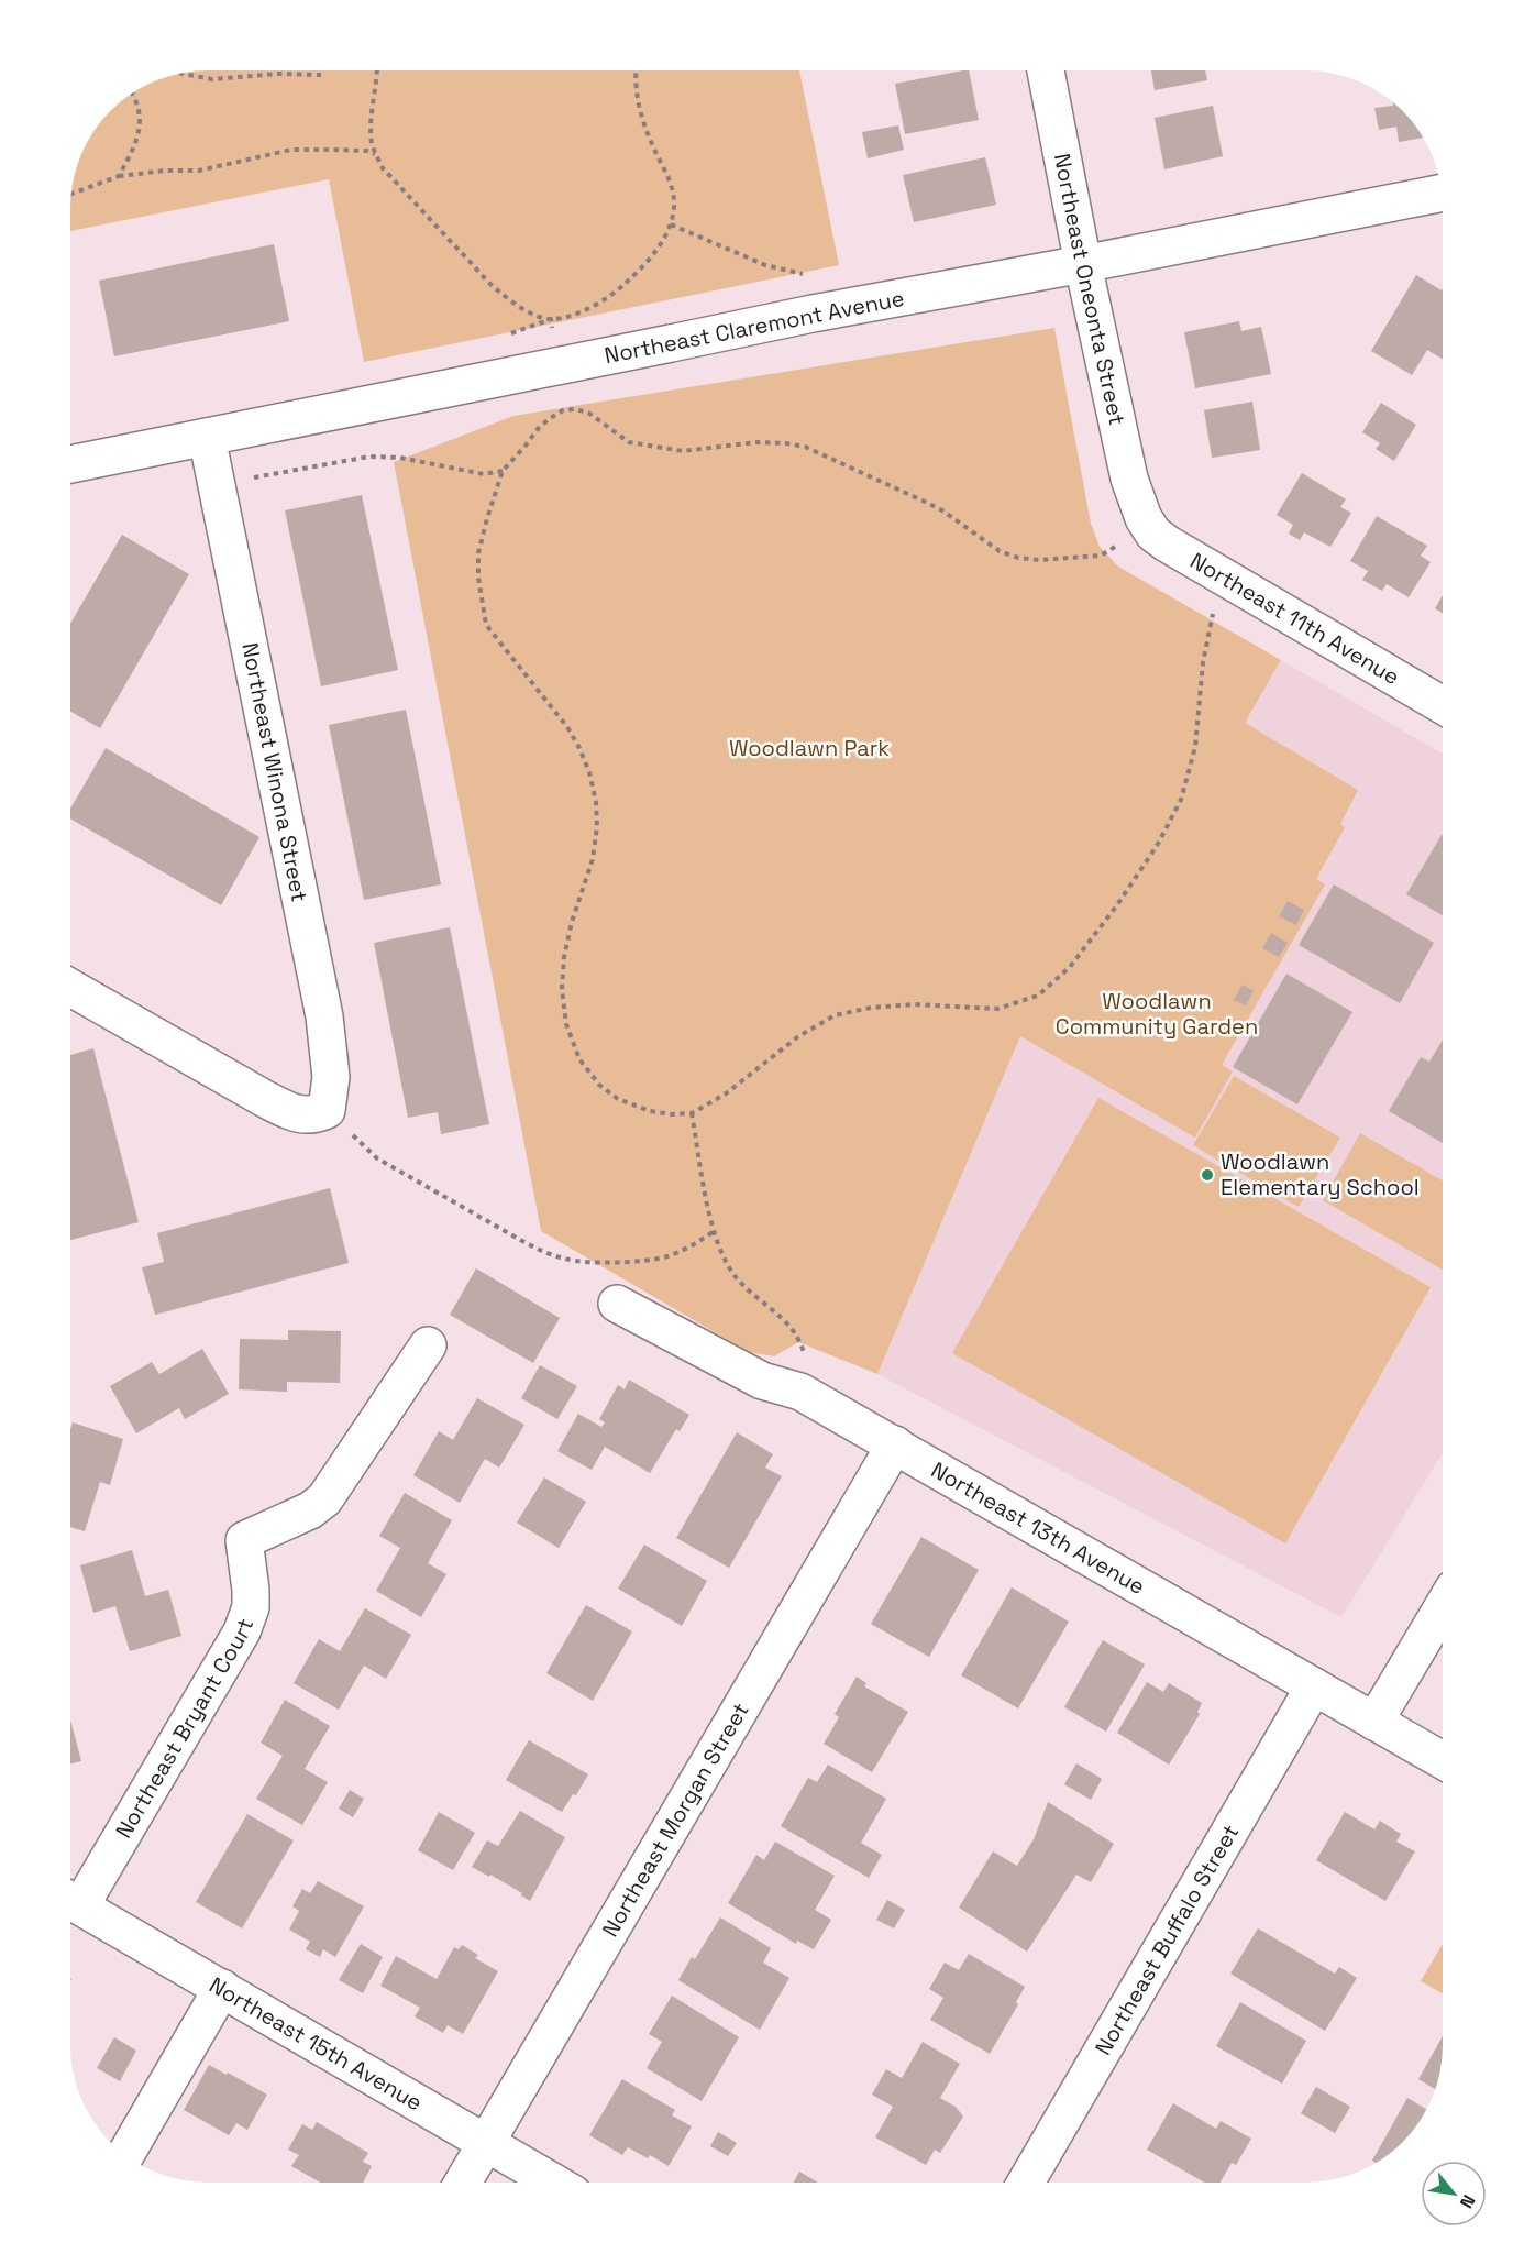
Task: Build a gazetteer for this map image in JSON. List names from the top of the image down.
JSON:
{
  "streets": {
    "street": [
      "Northeast Oneonta Street",
      "Northeast Claremont Avenue",
      "Northeast 11th Avenue",
      "Northeast Winona Street",
      "Northeast 13th Avenue",
      "Northeast Bryant Court",
      "Northeast Morgan Street",
      "Northeast Buffalo Street",
      "Northeast 15th Avenue"
    ]
  },
  "crossings": [
    ["Northeast Oneonta Street", "Northeast Claremont Avenue"],
    ["Northeast Oneonta Street", "Northeast 11th Avenue"],
    ["Northeast Claremont Avenue", "Northeast Winona Street"],
    ["Northeast 13th Avenue", "Northeast Morgan Street"],
    ["Northeast 13th Avenue", "Northeast Buffalo Street"],
    ["Northeast Bryant Court", "Northeast 15th Avenue"],
    ["Northeast Morgan Street", "Northeast 15th Avenue"]
  ],
  "parks": ["Woodlawn Park", "Woodlawn Community Garden"],
  "places": ["Woodlawn Elementary School"],
  "north": "bottom right"
}
